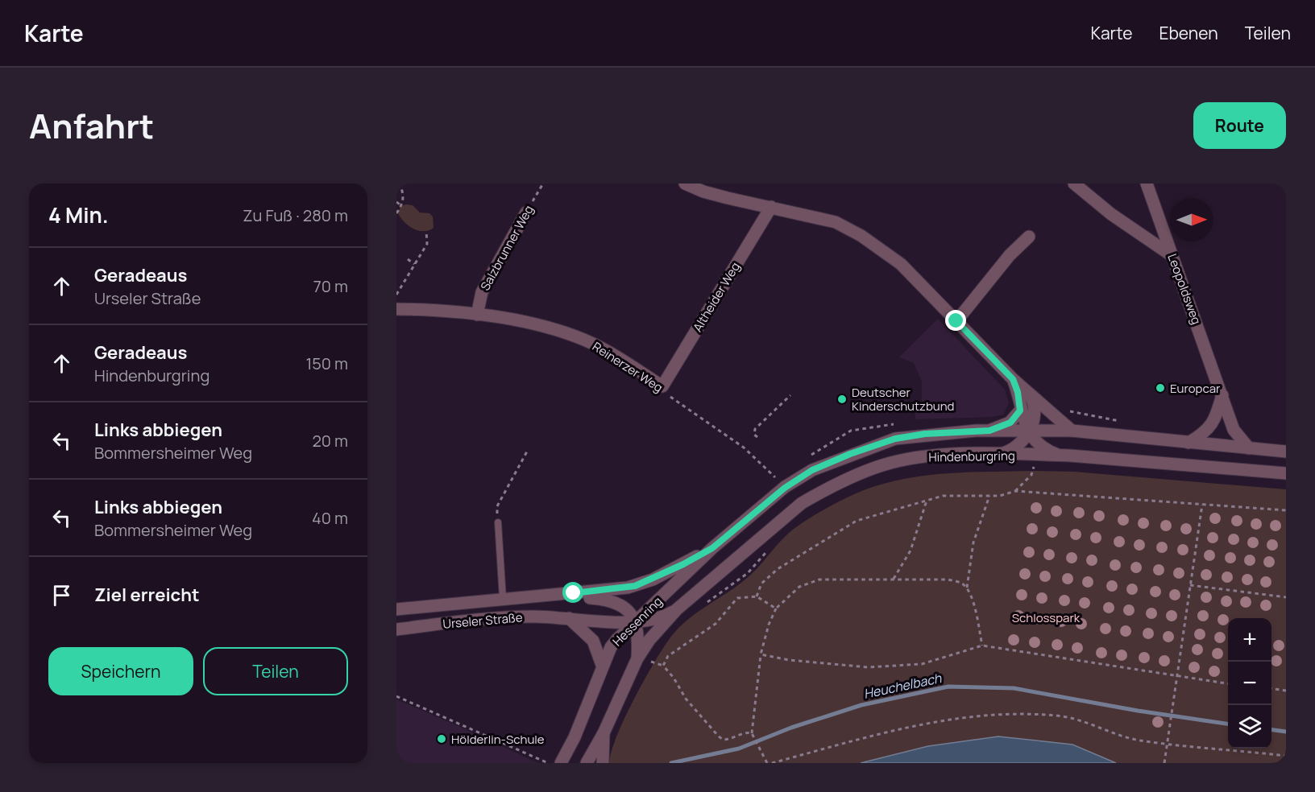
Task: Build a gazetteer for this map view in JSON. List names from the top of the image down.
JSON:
{
  "streets": {
    "street": [
      "Salzbrunner Weg",
      "Leopoldsweg",
      "Altheider Weg",
      "Reinerzer Weg",
      "Hindenburgring",
      "Urseler Straße",
      "Hessenring"
    ]
  },
  "crossings": [
    ["Salzbrunner Weg", "Reinerzer Weg"],
    ["Leopoldsweg", "Hindenburgring"],
    ["Altheider Weg", "Reinerzer Weg"],
    ["Hindenburgring", "Urseler Straße"],
    ["Hindenburgring", "Hessenring"],
    ["Urseler Straße", "Hessenring"]
  ],
  "water": ["Heuchelbach"],
  "parks": ["Schlosspark"],
  "places": ["Europcar", "Deutscher Kinderschutzbund", "Hölderlin-Schule"],
  "north": "right",
  "page": {
    "header": "Karte",
    "nav": ["Karte", "Ebenen", "Teilen"],
    "title": "Anfahrt",
    "buttons": [
      "Route",
      ["Speichern", "Teilen"]
    ],
    "heading": ["4 Min.", "Zu Fuß · 280 m"],
    "list": [
      ["Geradeaus", "Urseler Straße", "70 m"],
      ["Geradeaus", "Hindenburgring", "150 m"],
      ["Links abbiegen", "Bommersheimer Weg", "20 m"],
      ["Links abbiegen", "Bommersheimer Weg", "40 m"],
      "Ziel erreicht"
    ],
    "map_buttons": ["+", "−"]
  }
}
